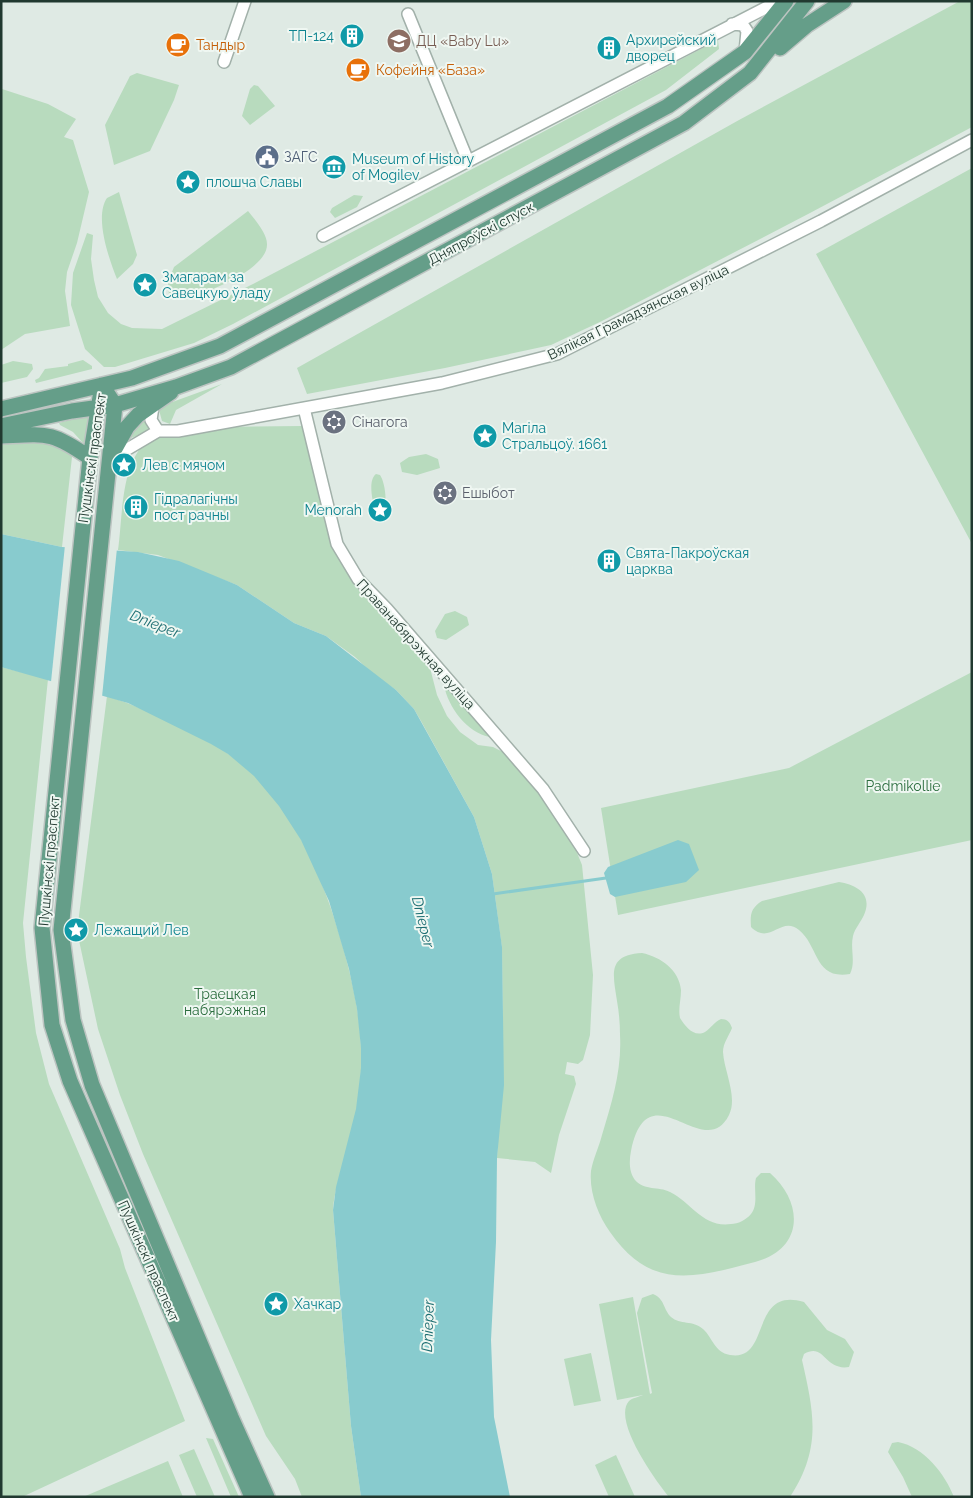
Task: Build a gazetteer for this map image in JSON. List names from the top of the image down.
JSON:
{
  "streets": {
    "main road": ["Дняпроўскі спуск", "Пушкінскі праспект"],
    "street": ["Вялікая Грамадзянская вуліца", "Праванабярэжная вуліца"]
  },
  "crossings": [
    ["Дняпроўскі спуск", "Пушкінскі праспект"],
    ["Вялікая Грамадзянская вуліца", "Пушкінскі праспект"],
    ["Вялікая Грамадзянская вуліца", "Праванабярэжная вуліца"]
  ],
  "water": ["Dnieper"],
  "parks": ["Padmikollie", "Траецкая набярэжная"],
  "places": {
    "building": [
      "ТП-124",
      "Архирейский дворец",
      "Гідралагічны пост рачны",
      "Свята-Пакроўская царква"
    ],
    "school or university": ["ДЦ «Baby Lu»"],
    "cafe": ["Тандыр", "Кофейня «База»"],
    "public building": ["ЗАГС"],
    "museum": ["Museum of History of Mogilev"],
    "place": [
      "плошча Славы",
      "Змагарам за Савецкую ўладу",
      "Магіла Стральцоў. 1661",
      "Лев с мячом",
      "Menorah",
      "Лежащий Лев",
      "Хачкар"
    ],
    "synagogue": ["Сінагога", "Ешыбот"]
  }
}
